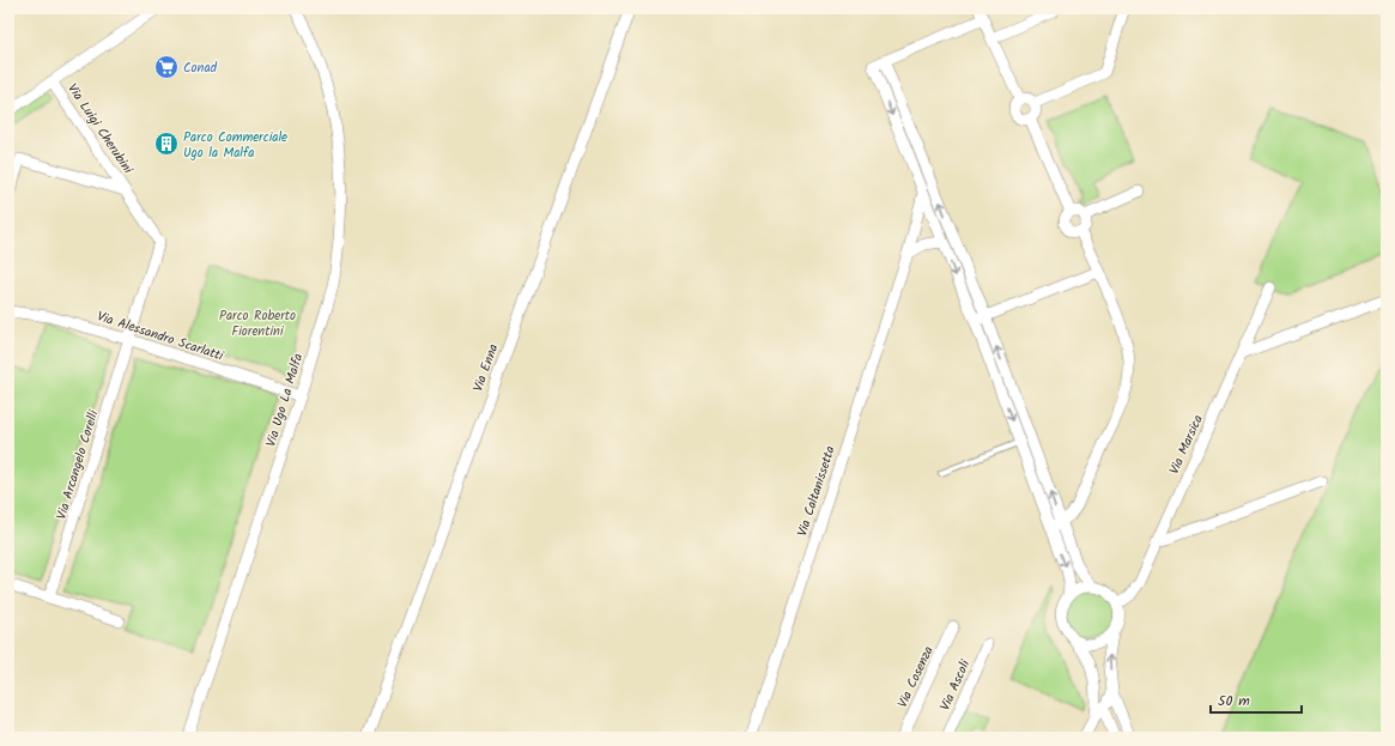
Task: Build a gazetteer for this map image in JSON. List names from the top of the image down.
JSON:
{
  "streets": {
    "street": [
      "Via Luigi Cherubini",
      "Via Alessandro Scarlatti",
      "Via Enna",
      "Via Ugo La Malfa",
      "Via Marsica",
      "Via Arcangelo Corelli",
      "Via Caltanissetta",
      "Via Cosenza",
      "Via Ascoli"
    ]
  },
  "crossings": [
    ["Via Luigi Cherubini", "Via Alessandro Scarlatti"],
    ["Via Luigi Cherubini", "Via Arcangelo Corelli"],
    ["Via Alessandro Scarlatti", "Via Ugo La Malfa"],
    ["Via Alessandro Scarlatti", "Via Arcangelo Corelli"]
  ],
  "parks": ["Parco Roberto Fiorentini"],
  "places": {
    "supermarket": ["Conad"],
    "building": ["Parco Commerciale Ugo la Malfa"]
  },
  "scale_bar": "50 m"
}
